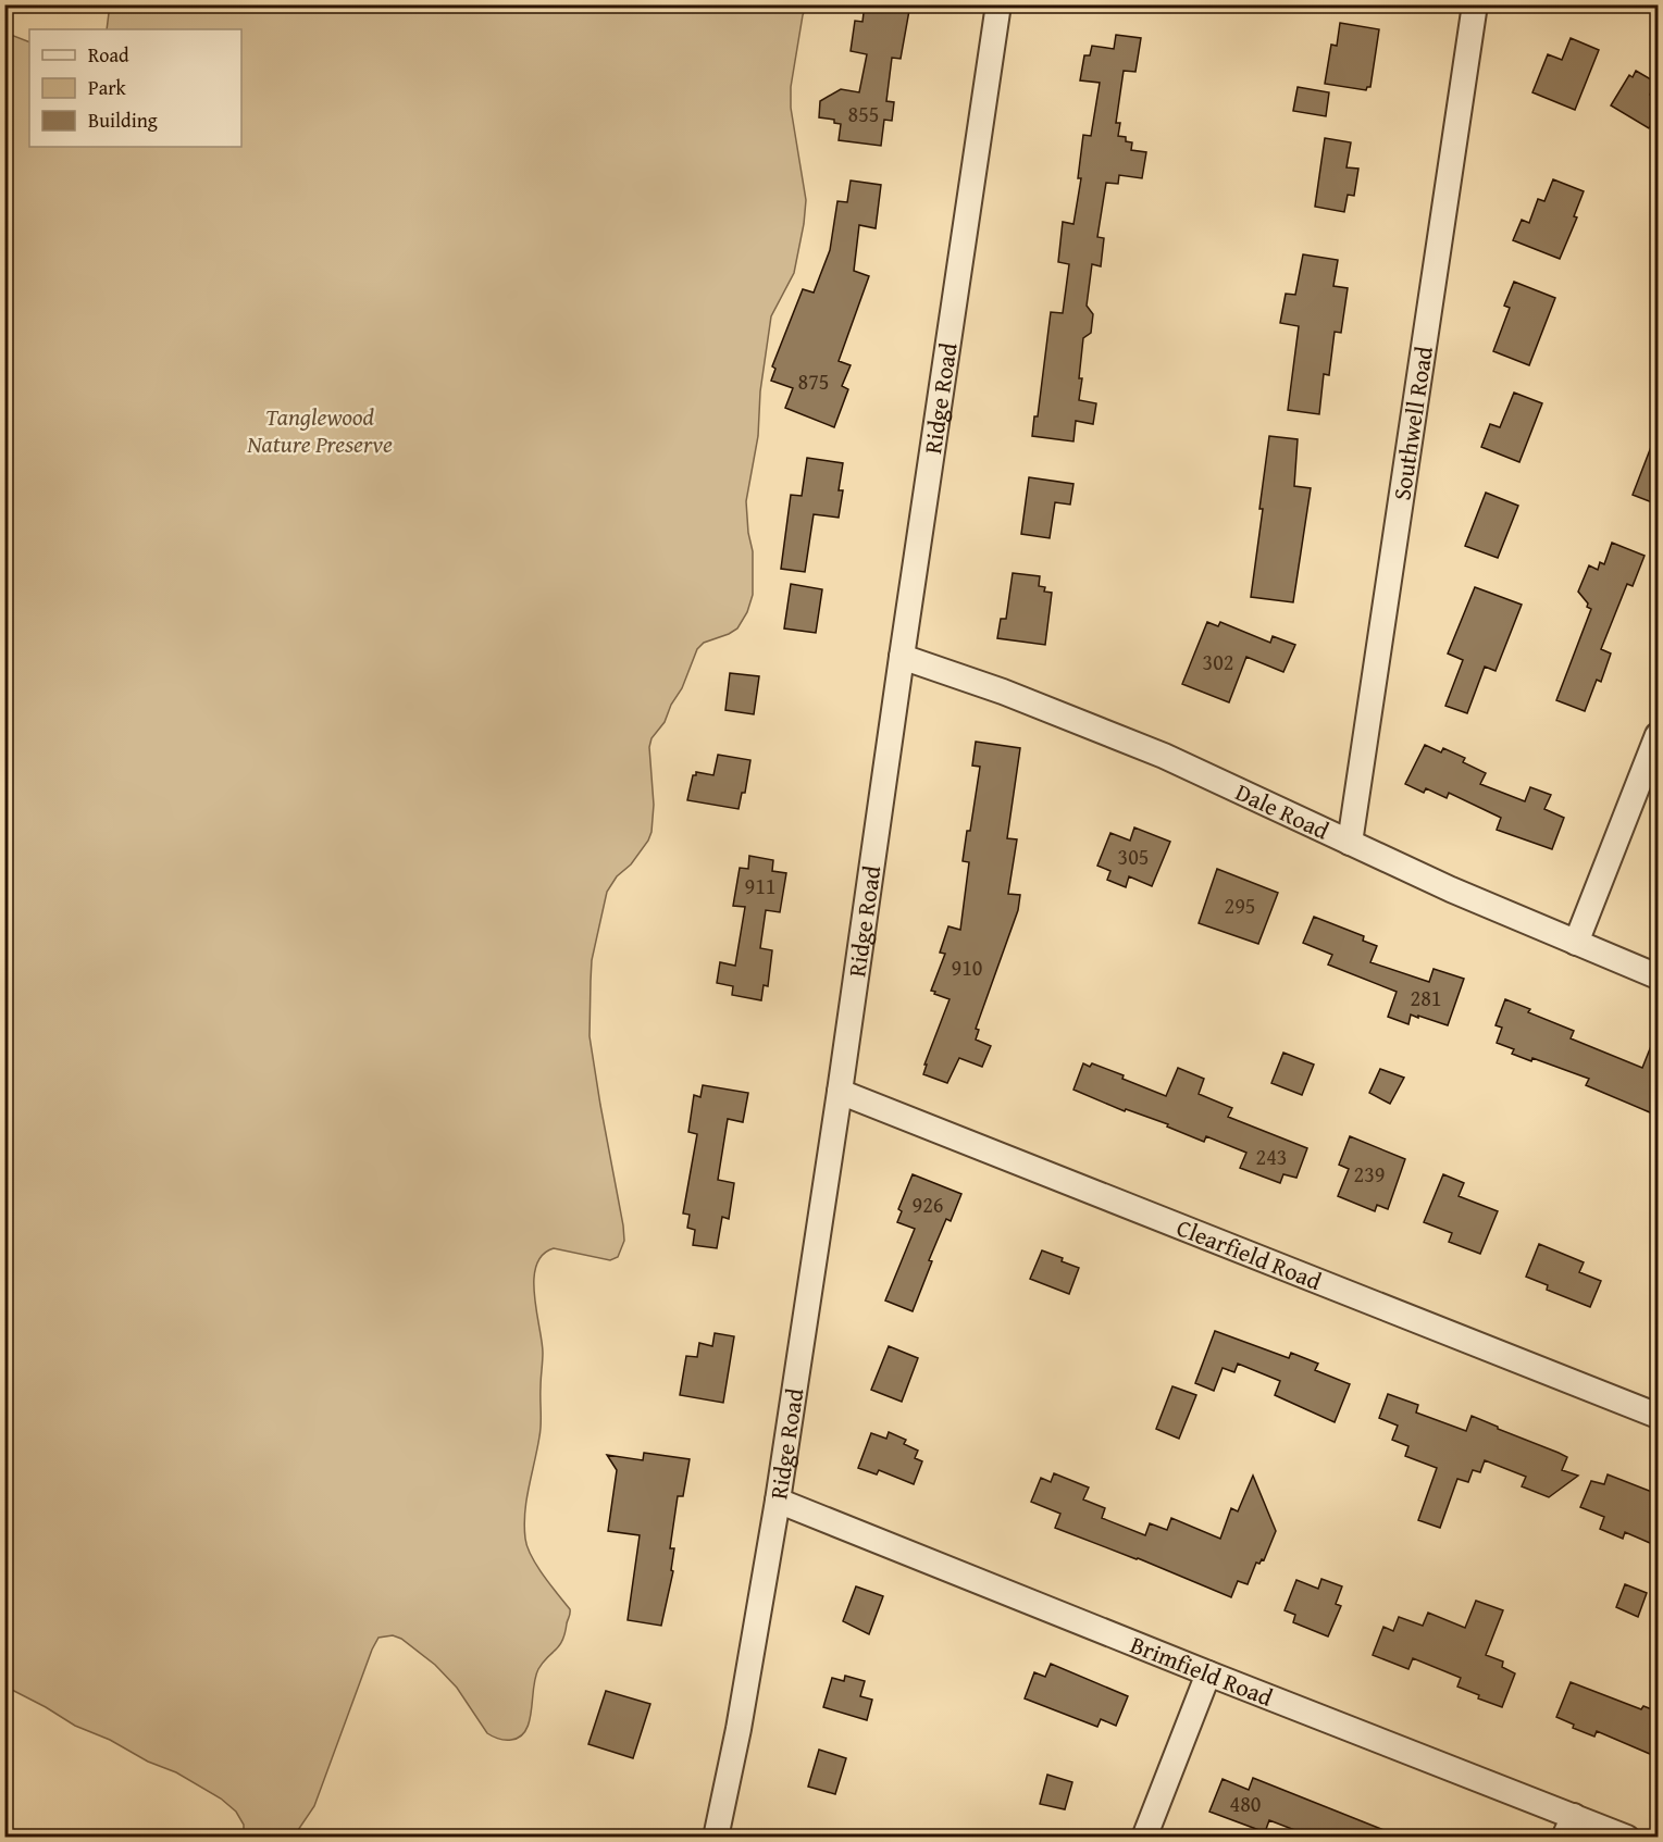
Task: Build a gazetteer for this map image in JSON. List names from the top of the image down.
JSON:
{
  "streets": {
    "street": [
      "Ridge Road",
      "Southwell Road",
      "Dale Road",
      "Clearfield Road",
      "Brimfield Road"
    ]
  },
  "crossings": [
    ["Ridge Road", "Dale Road"],
    ["Ridge Road", "Clearfield Road"],
    ["Ridge Road", "Brimfield Road"],
    ["Southwell Road", "Dale Road"]
  ],
  "parks": ["Tanglewood Nature Preserve"],
  "house_numbers": [
    "855",
    "875",
    "302",
    "305",
    "911",
    "295",
    "910",
    "281",
    "243",
    "239",
    "926",
    "480"
  ],
  "legend": ["Road", "Park", "Building"]
}
